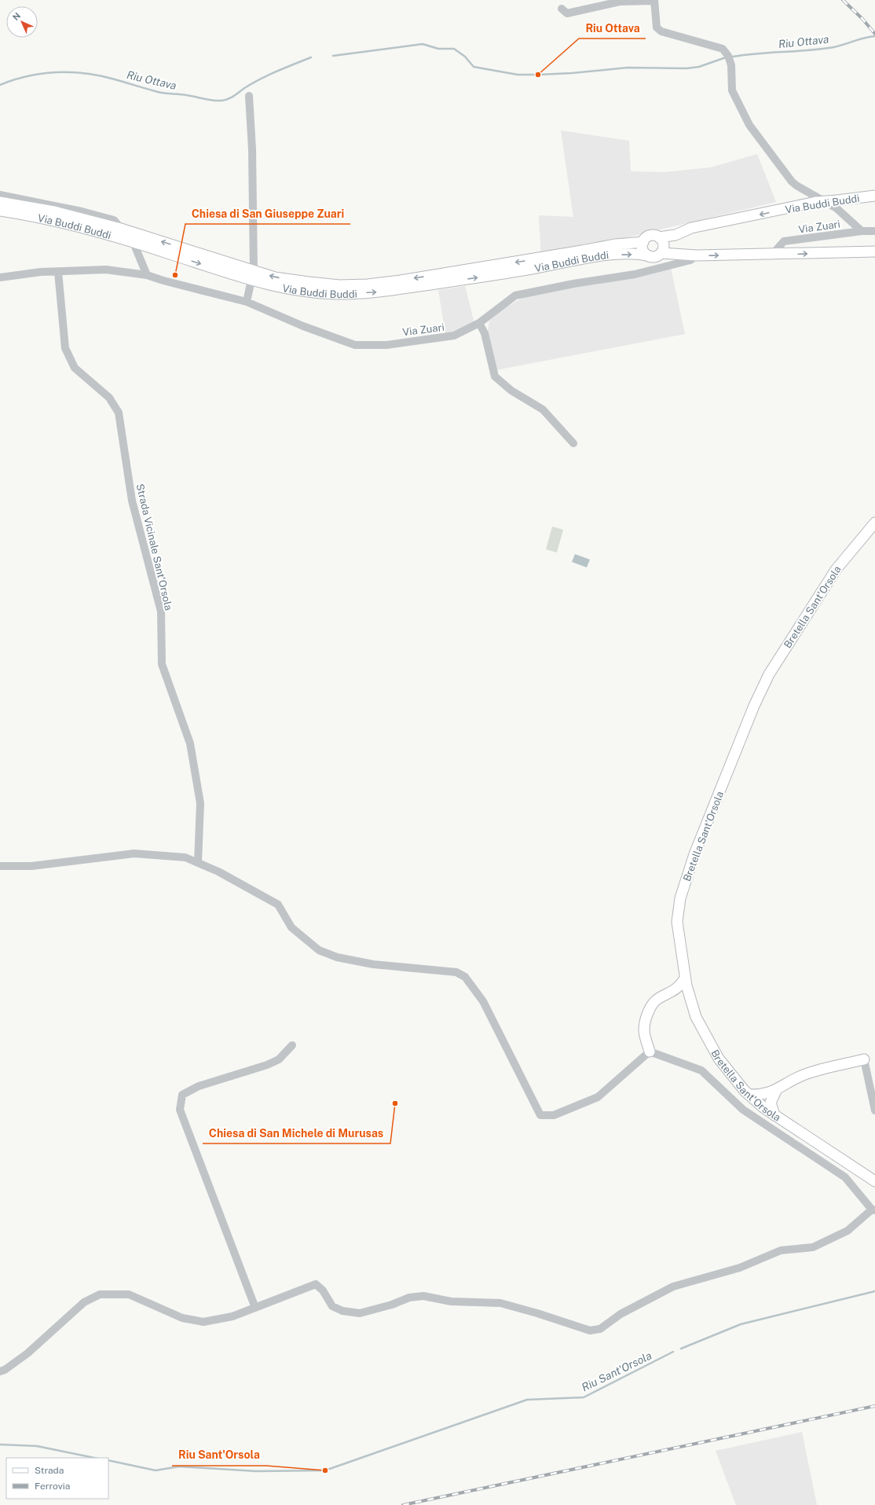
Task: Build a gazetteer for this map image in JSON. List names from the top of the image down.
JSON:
{
  "streets": {
    "main road": ["Via Buddi Buddi", "Bretella Sant'Orsola"],
    "street": ["Via Zuari", "Strada Vicinale Sant'Orsola"]
  },
  "crossings": [
    ["Via Zuari", "Strada Vicinale Sant'Orsola"]
  ],
  "water": ["Riu Ottava", "Riu Sant'Orsola"],
  "places": [
    "Riu Ottava",
    "Chiesa di San Giuseppe Zuari",
    "Chiesa di San Michele di Murusas",
    "Riu Sant'Orsola"
  ],
  "legend": ["Strada", "Ferrovia"],
  "north": "top left"
}
